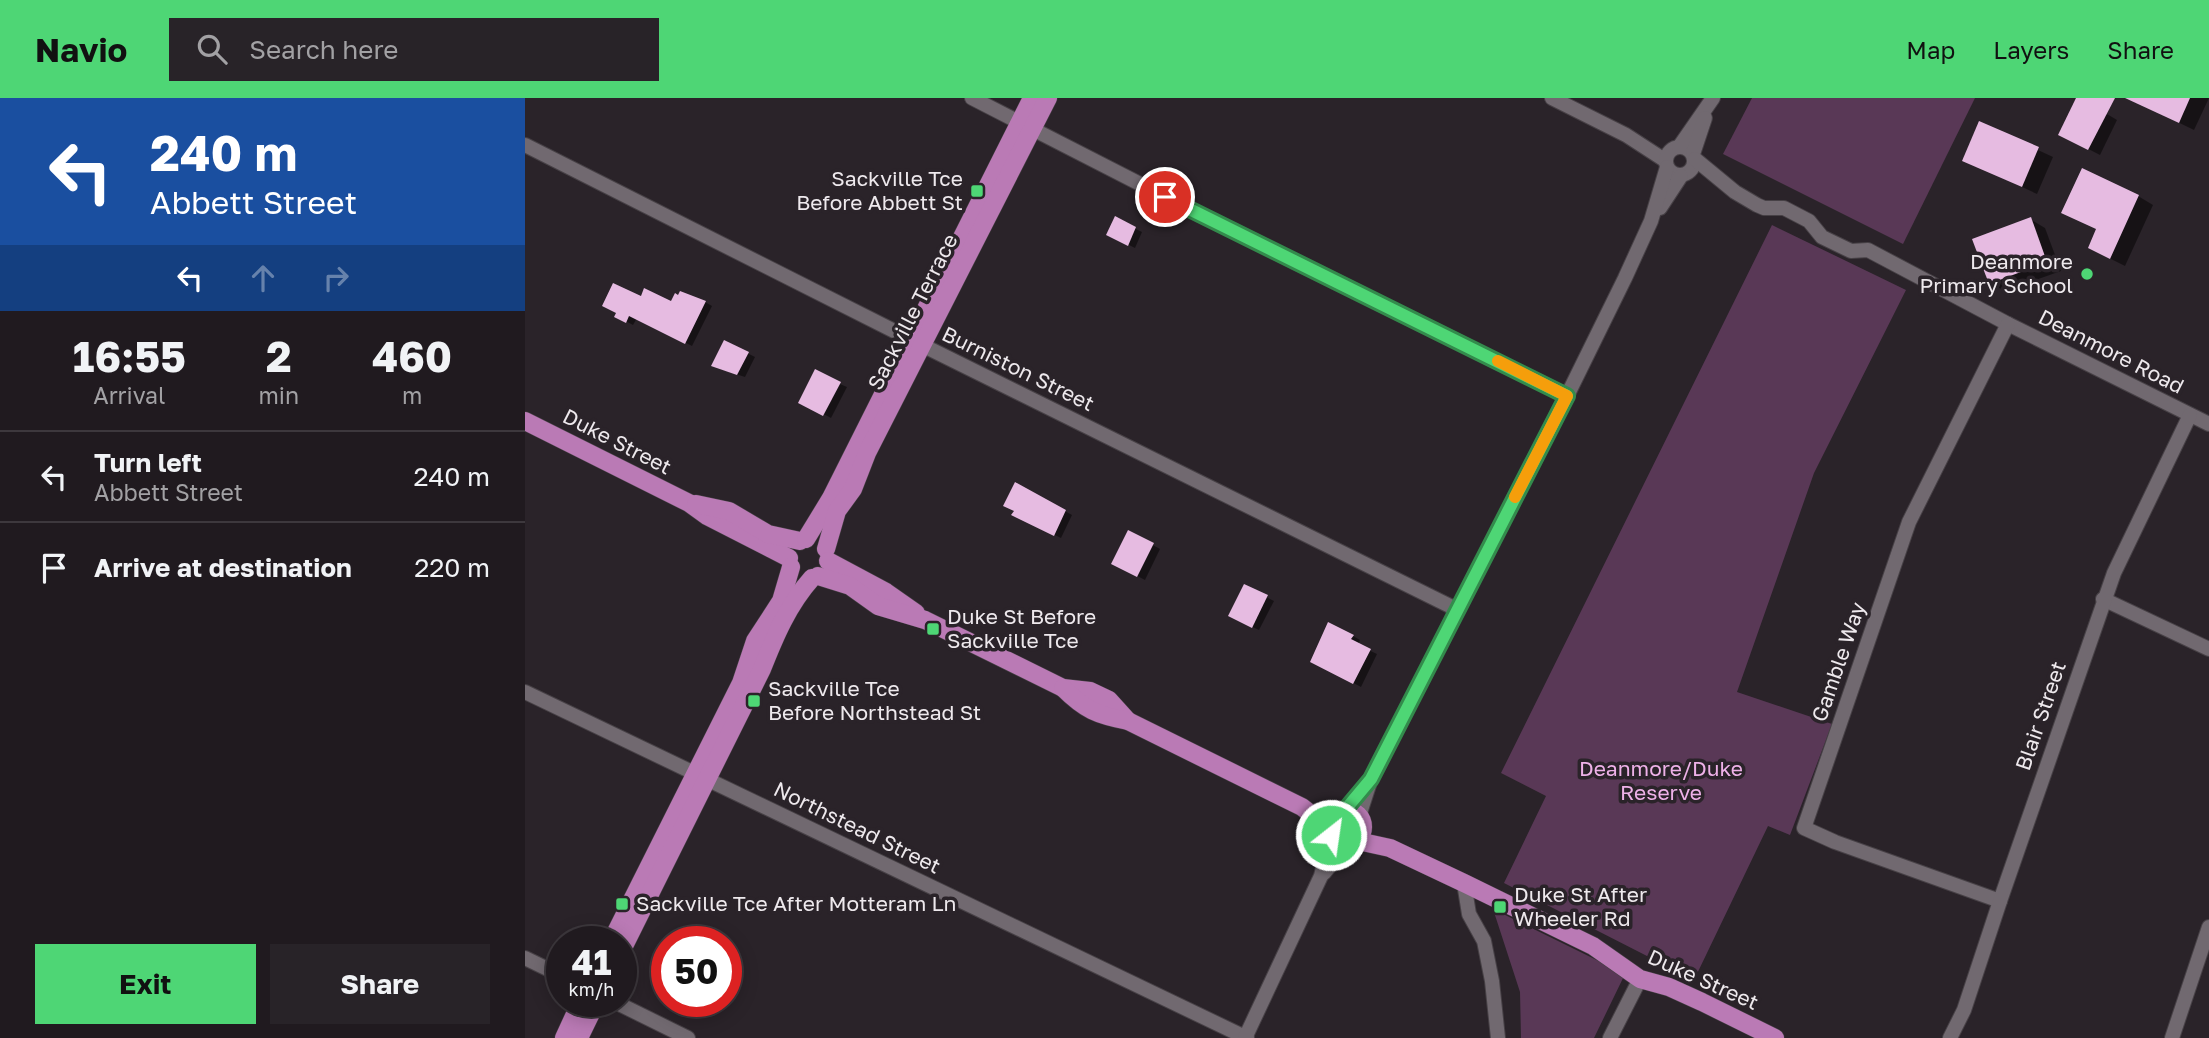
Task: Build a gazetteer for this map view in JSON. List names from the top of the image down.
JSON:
{
  "streets": {
    "main road": ["Sackville Terrace", "Duke Street"],
    "street": [
      "Deanmore Road",
      "Burniston Street",
      "Gamble Way",
      "Blair Street",
      "Northstead Street"
    ]
  },
  "crossings": [
    ["Sackville Terrace", "Burniston Street"],
    ["Sackville Terrace", "Duke Street"],
    ["Sackville Terrace", "Northstead Street"],
    ["Deanmore Road", "Gamble Way"],
    ["Deanmore Road", "Blair Street"],
    ["Gamble Way", "Blair Street"]
  ],
  "parks": ["Deanmore/Duke Reserve"],
  "places": {
    "transit": [
      "Sackville Tce Before Abbett St",
      "Duke St Before Sackville Tce",
      "Sackville Tce Before Northstead St",
      "Sackville Tce After Motteram Ln",
      "Duke St After Wheeler Rd"
    ],
    "other": ["Deanmore Primary School"]
  },
  "page": {
    "header": "Navio",
    "search": "Search here",
    "nav": ["Map", "Layers", "Share"],
    "turn": ["240 m", "Abbett Street"],
    "eta": [
      "16:55",
      "Arrival",
      "2",
      "min",
      "460",
      "m"
    ],
    "list": [
      {
        "name": "Turn left",
        "note": "Abbett Street",
        "value": "240 m"
      },
      {
        "name": "Arrive at destination",
        "value": "220 m"
      }
    ],
    "speed": "41 km/h",
    "limit": "50",
    "buttons": ["Exit", "Share"]
  }
}
